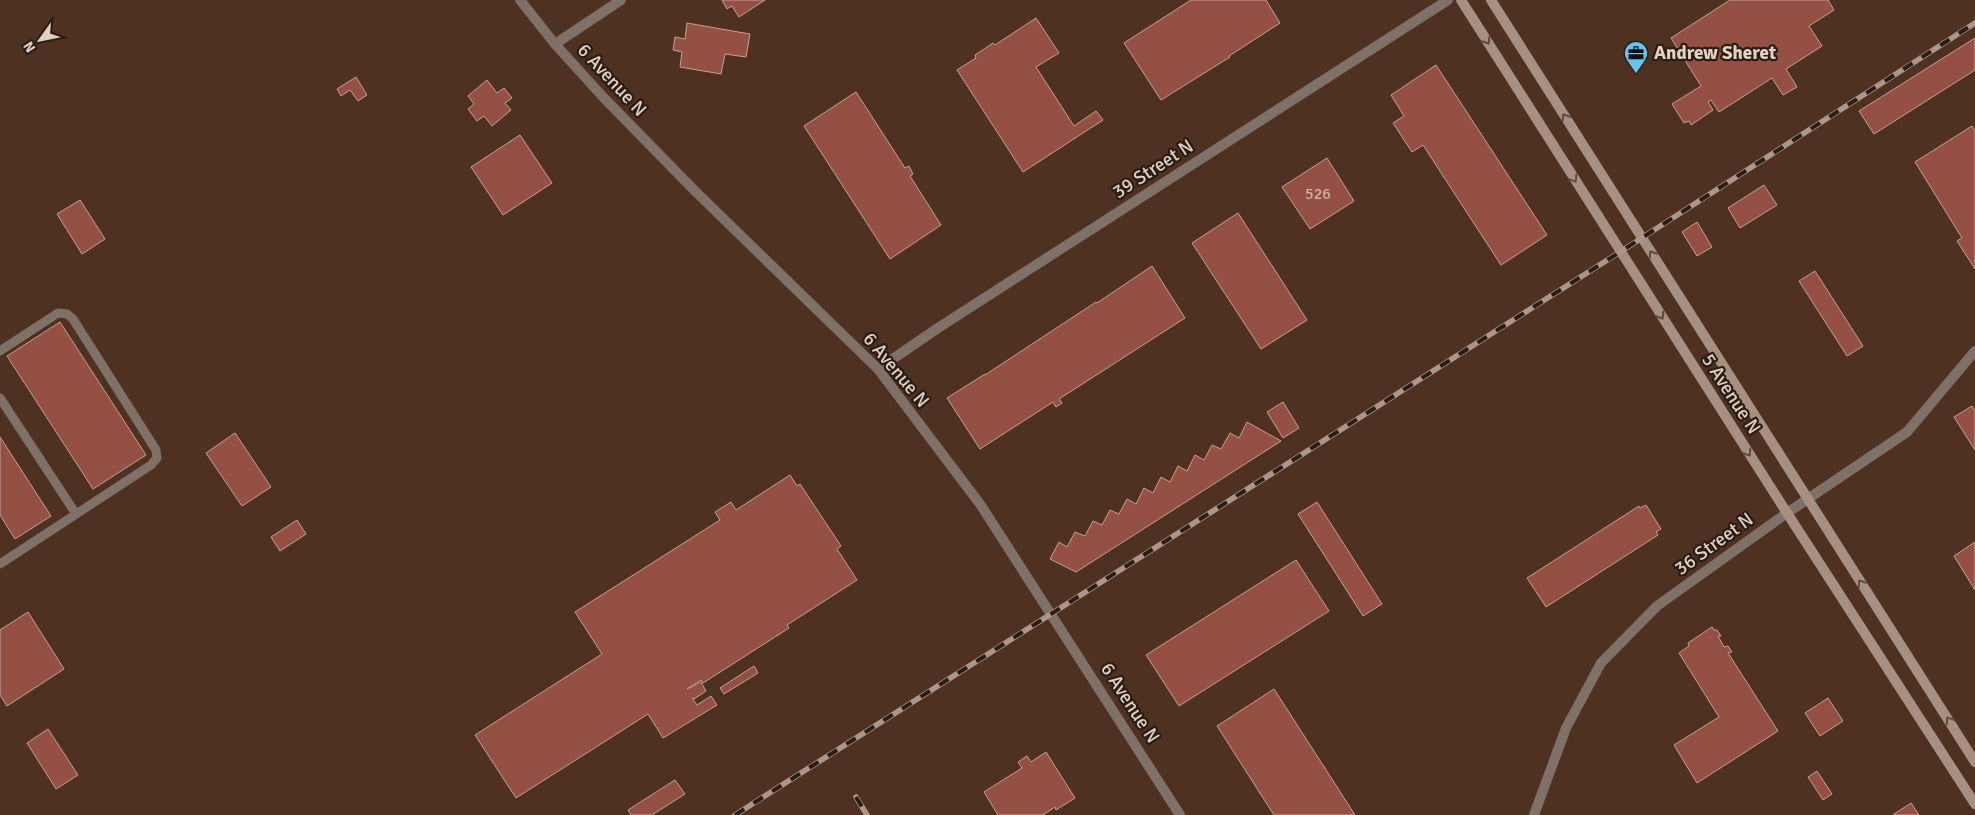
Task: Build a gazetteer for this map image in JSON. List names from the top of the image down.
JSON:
{
  "streets": {
    "main road": ["5 Avenue N"],
    "street": ["6 Avenue N", "39 Street N", "36 Street N"]
  },
  "crossings": [
    ["6 Avenue N", "39 Street N"],
    ["5 Avenue N", "36 Street N"]
  ],
  "places": {
    "office": ["Andrew Sheret"]
  },
  "house_numbers": ["526"],
  "north": "bottom left"
}
